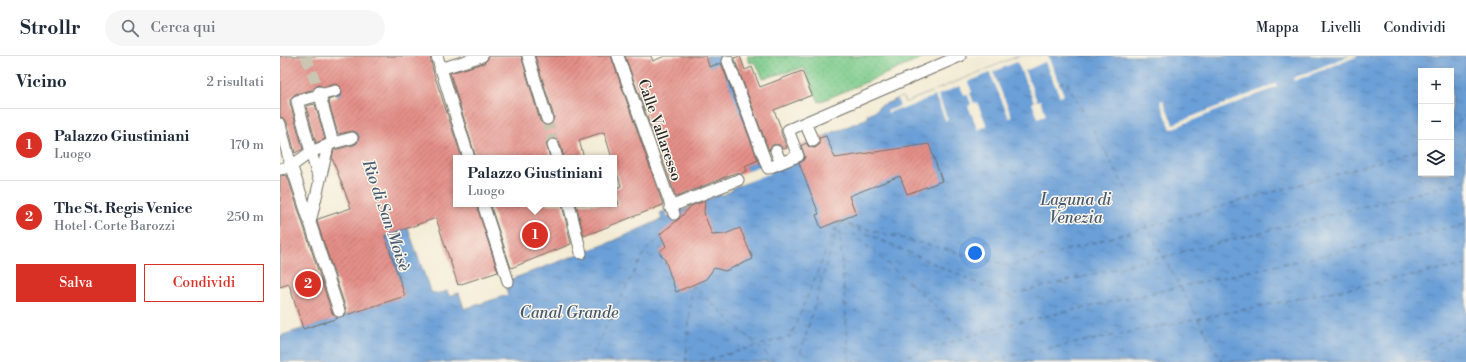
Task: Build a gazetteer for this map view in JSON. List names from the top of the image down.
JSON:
{
  "streets": {
    "street": ["Calle Vallaresso"]
  },
  "water": ["Laguna di Venezia", "Rio di San Moisè", "Canal Grande"],
  "page": {
    "header": "Strollr",
    "search": "Cerca qui",
    "nav": ["Mappa", "Livelli", "Condividi"],
    "heading": ["Vicino", "2 risultati"],
    "map_buttons": ["+", "−"],
    "list": [
      {
        "mark": "1",
        "name": "Palazzo Giustiniani",
        "note": "Luogo",
        "value": "170 m"
      },
      {
        "mark": "2",
        "name": "The St. Regis Venice",
        "note": "Hotel · Corte Barozzi",
        "value": "250 m"
      }
    ],
    "popup": ["Palazzo Giustiniani", "Luogo"],
    "pins": ["1", "2"],
    "buttons": ["Salva", "Condividi"]
  }
}
